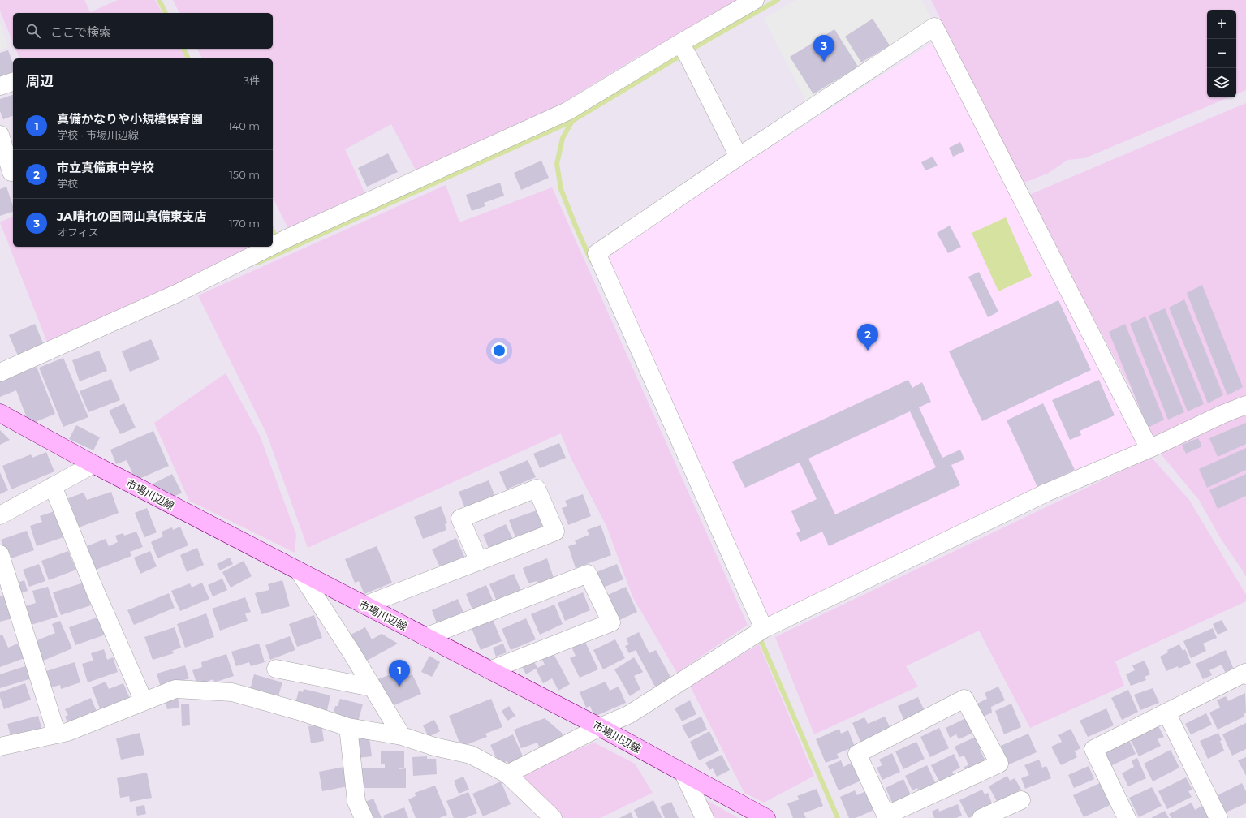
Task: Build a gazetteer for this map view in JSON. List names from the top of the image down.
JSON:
{
  "streets": {
    "main road": ["市場川辺線"]
  },
  "page": {
    "map_buttons": ["+", "−"],
    "search": "ここで検索",
    "pins": ["3", "2", "1"],
    "heading": ["周辺", "3件"],
    "list": [
      {
        "mark": "1",
        "name": "真備かなりや小規模保育園",
        "note": "学校 · 市場川辺線",
        "value": "140 m"
      },
      {
        "mark": "2",
        "name": "市立真備東中学校",
        "note": "学校",
        "value": "150 m"
      },
      {
        "mark": "3",
        "name": "JA晴れの国岡山真備東支店",
        "note": "オフィス",
        "value": "170 m"
      }
    ]
  }
}
